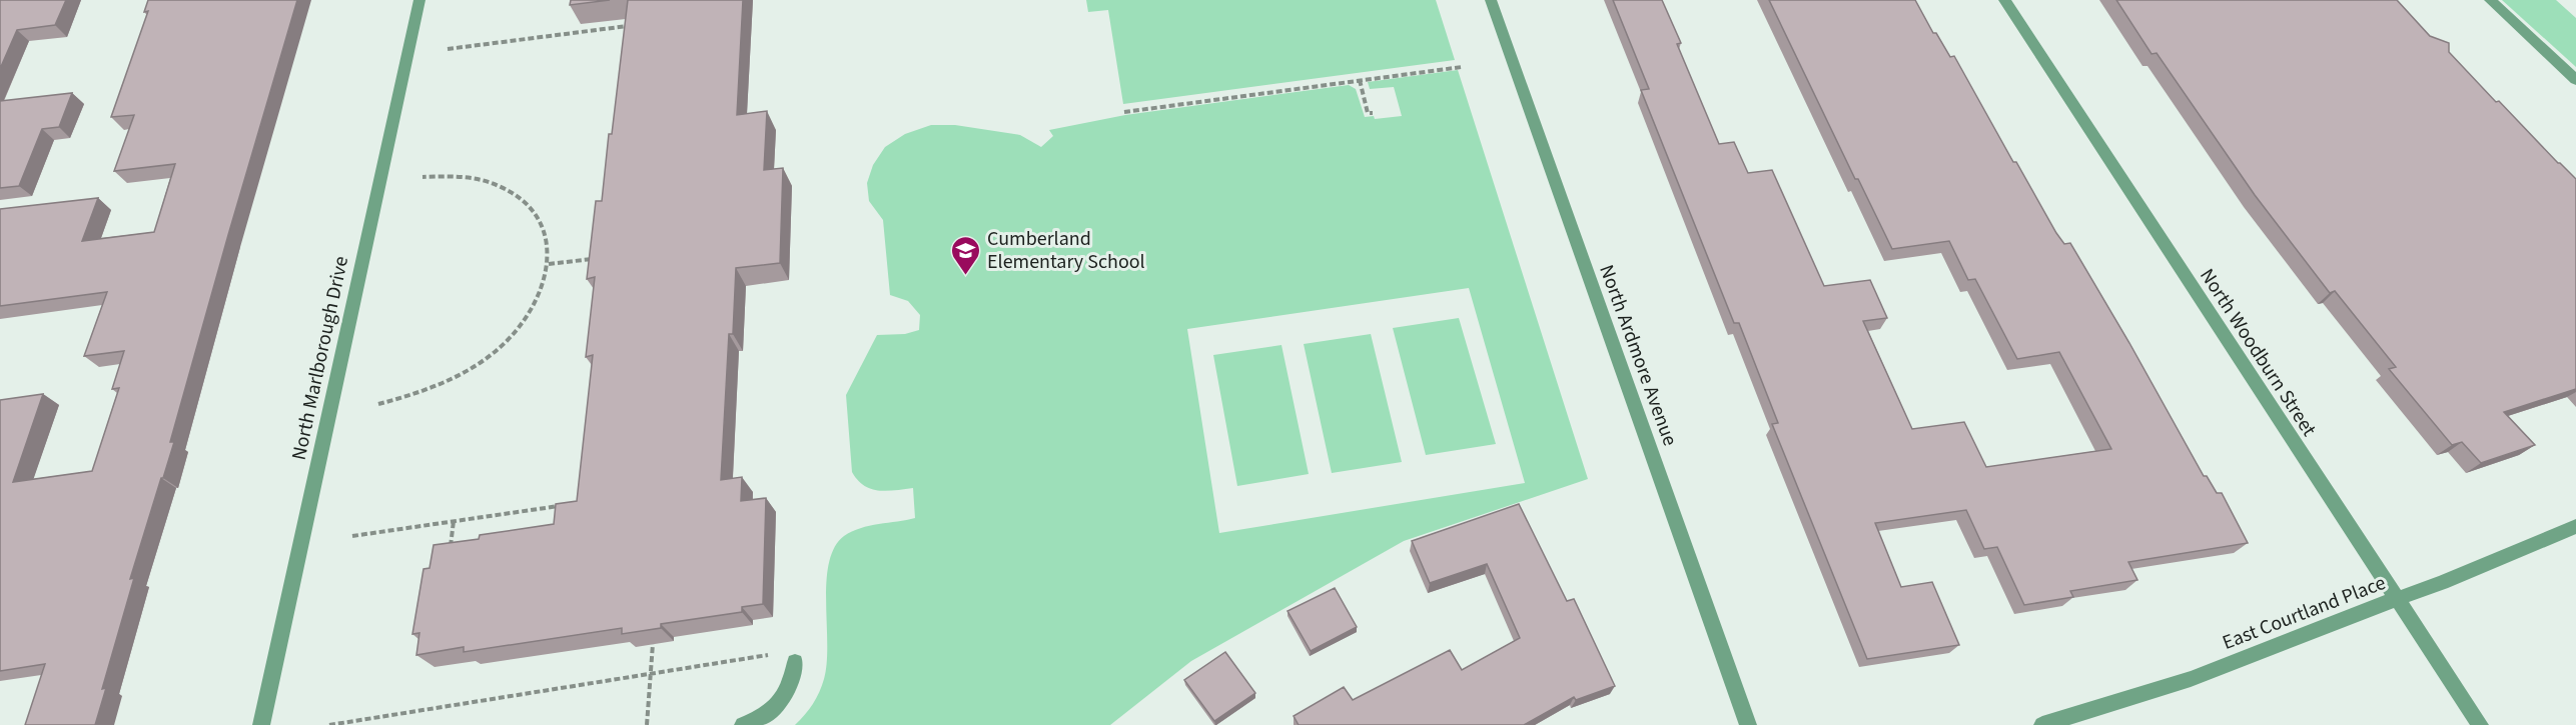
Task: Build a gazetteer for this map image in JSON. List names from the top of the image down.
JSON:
{
  "streets": {
    "street": [
      "North Woodburn Street",
      "North Ardmore Avenue",
      "North Marlborough Drive",
      "East Courtland Place"
    ]
  },
  "crossings": [
    ["North Woodburn Street", "East Courtland Place"]
  ],
  "places": {
    "school or university": ["Cumberland Elementary School"]
  }
}
